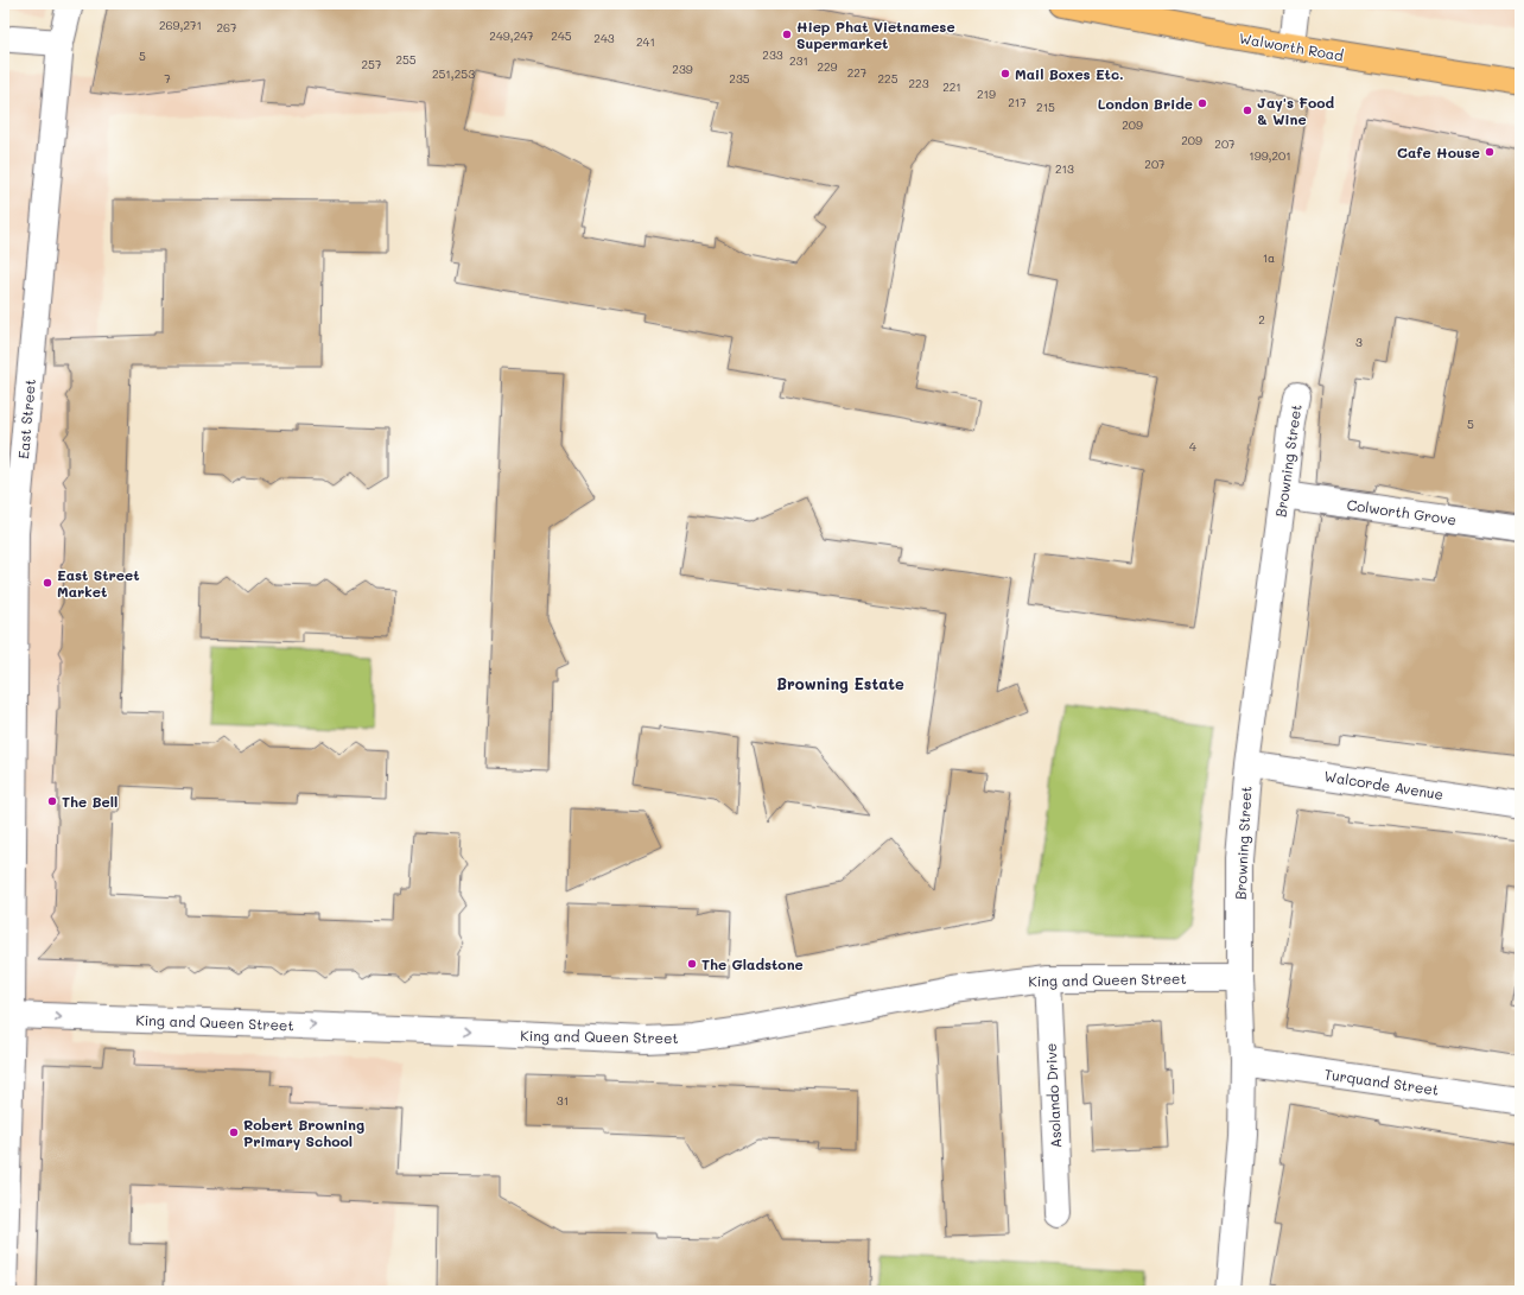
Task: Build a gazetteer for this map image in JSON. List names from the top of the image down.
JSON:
{
  "streets": {
    "main road": ["Walworth Road"],
    "street": [
      "East Street",
      "Browning Street",
      "Colworth Grove",
      "Walcorde Avenue",
      "King and Queen Street",
      "Turquand Street",
      "Asolando Drive"
    ]
  },
  "crossings": [
    ["East Street", "King and Queen Street"],
    ["Browning Street", "Colworth Grove"],
    ["Browning Street", "Walcorde Avenue"],
    ["Browning Street", "King and Queen Street"],
    ["Browning Street", "Turquand Street"],
    ["King and Queen Street", "Asolando Drive"]
  ],
  "one_way": ["King and Queen Street"],
  "districts": ["Browning Estate"],
  "places": [
    "Hiep Phat Vietnamese Supermarket",
    "Mail Boxes Etc.",
    "London Bride",
    "Jay's Food & Wine",
    "Cafe House",
    "East Street Market",
    "The Bell",
    "The Gladstone",
    "Robert Browning Primary School"
  ],
  "house_numbers": [
    "269,271",
    "267",
    "249,247",
    "245",
    "243",
    "241",
    "233",
    "5",
    "255",
    "231",
    "257",
    "229",
    "239",
    "227",
    "251,253",
    "7",
    "235",
    "225",
    "223",
    "221",
    "219",
    "217",
    "215",
    "209",
    "209",
    "207",
    "199,201",
    "207",
    "213",
    "1a",
    "2",
    "3",
    "5",
    "4",
    "31"
  ]
}
